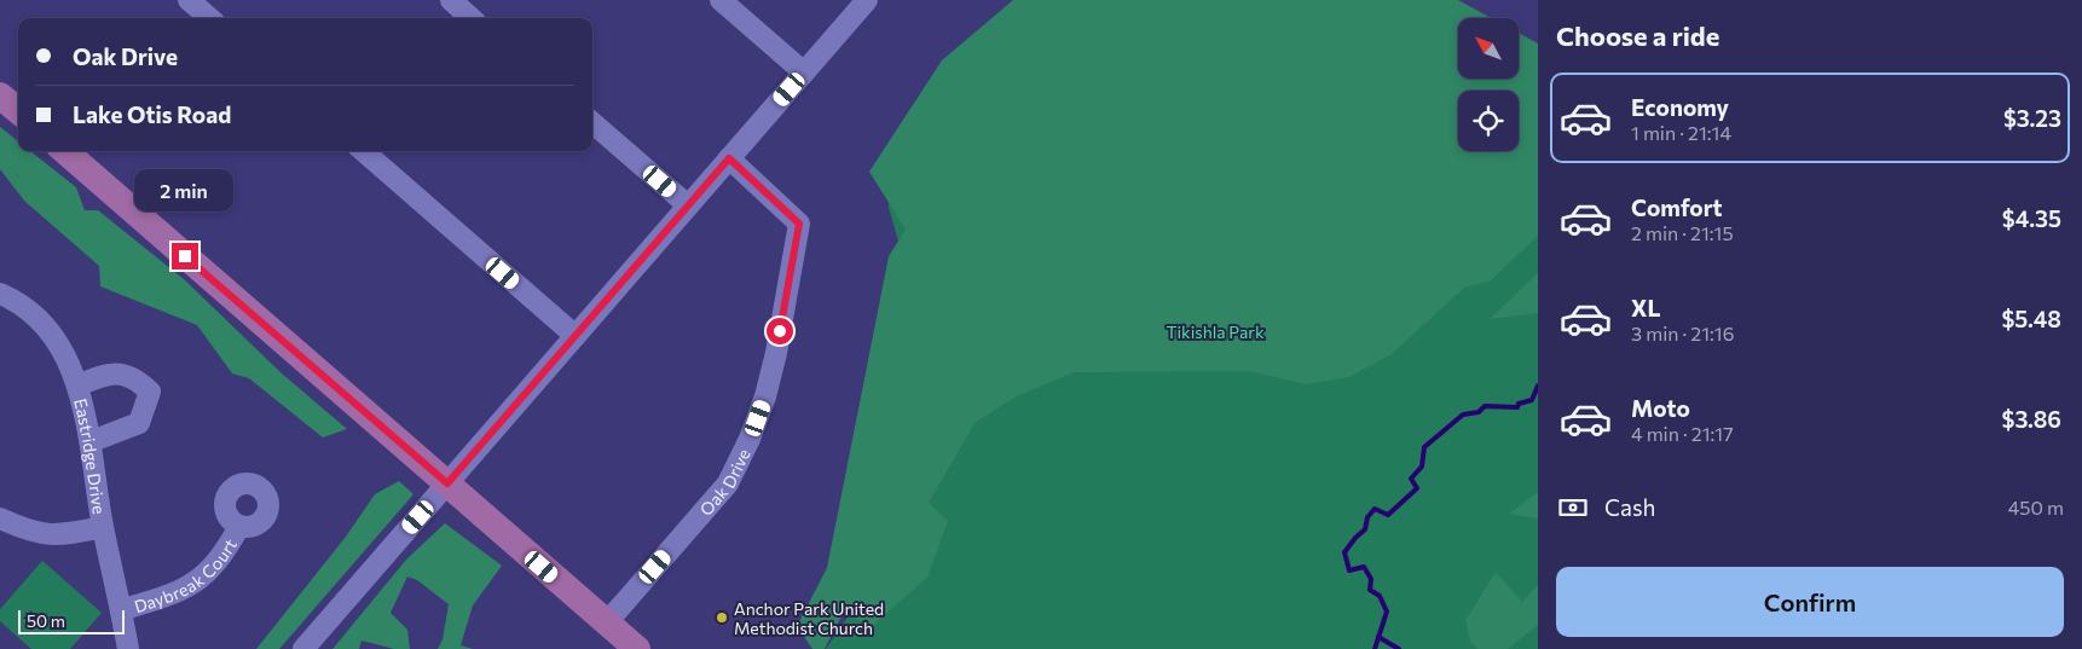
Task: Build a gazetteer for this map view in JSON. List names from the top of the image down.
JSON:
{
  "streets": {
    "street": ["Eastridge Drive", "Oak Drive", "Daybreak Court"]
  },
  "crossings": [
    ["Eastridge Drive", "Daybreak Court"]
  ],
  "parks": ["Tikishla Park"],
  "places": ["Anchor Park United Methodist Church"],
  "scale_bar": "50 m",
  "north": "top left",
  "page": {
    "heading": "Choose a ride",
    "banner": ["Oak Drive", "Lake Otis Road"],
    "list": [
      {
        "name": "Economy",
        "note": "1 min · 21:14",
        "value": "$3.23"
      },
      {
        "name": "Comfort",
        "note": "2 min · 21:15",
        "value": "$4.35"
      },
      {
        "name": "XL",
        "note": "3 min · 21:16",
        "value": "$5.48"
      },
      {
        "name": "Moto",
        "note": "4 min · 21:17",
        "value": "$3.86"
      }
    ],
    "bubble": "2 min",
    "pay": ["Cash", "450 m"],
    "buttons": "Confirm",
    "scale": "50 m"
  }
}
